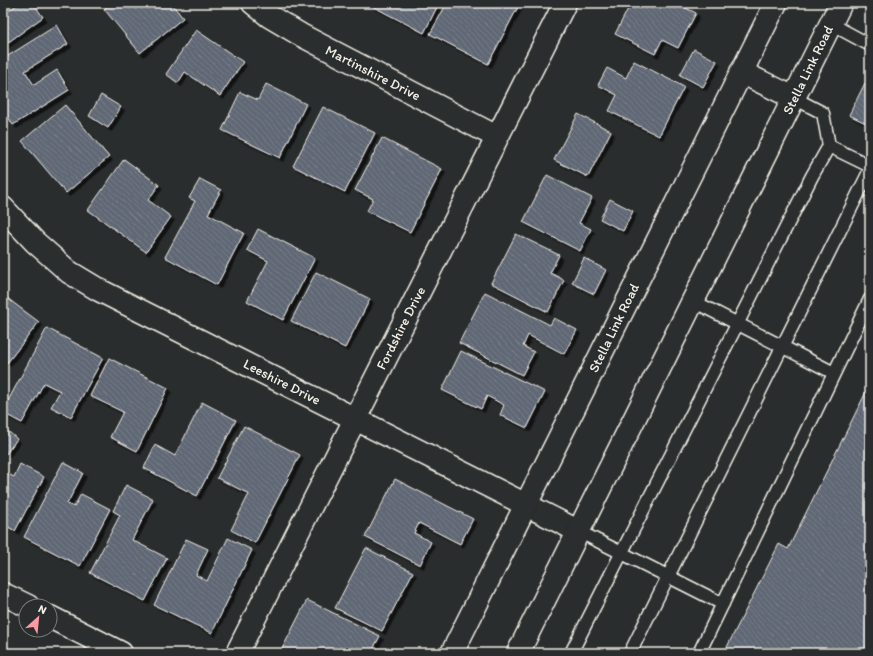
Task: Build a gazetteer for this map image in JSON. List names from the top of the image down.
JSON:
{
  "streets": {
    "street": [
      "Stella Link Road",
      "Martinshire Drive",
      "Fordshire Drive",
      "Leeshire Drive"
    ]
  },
  "crossings": [
    ["Stella Link Road", "Leeshire Drive"],
    ["Martinshire Drive", "Fordshire Drive"],
    ["Fordshire Drive", "Leeshire Drive"]
  ],
  "north": "top right"
}
